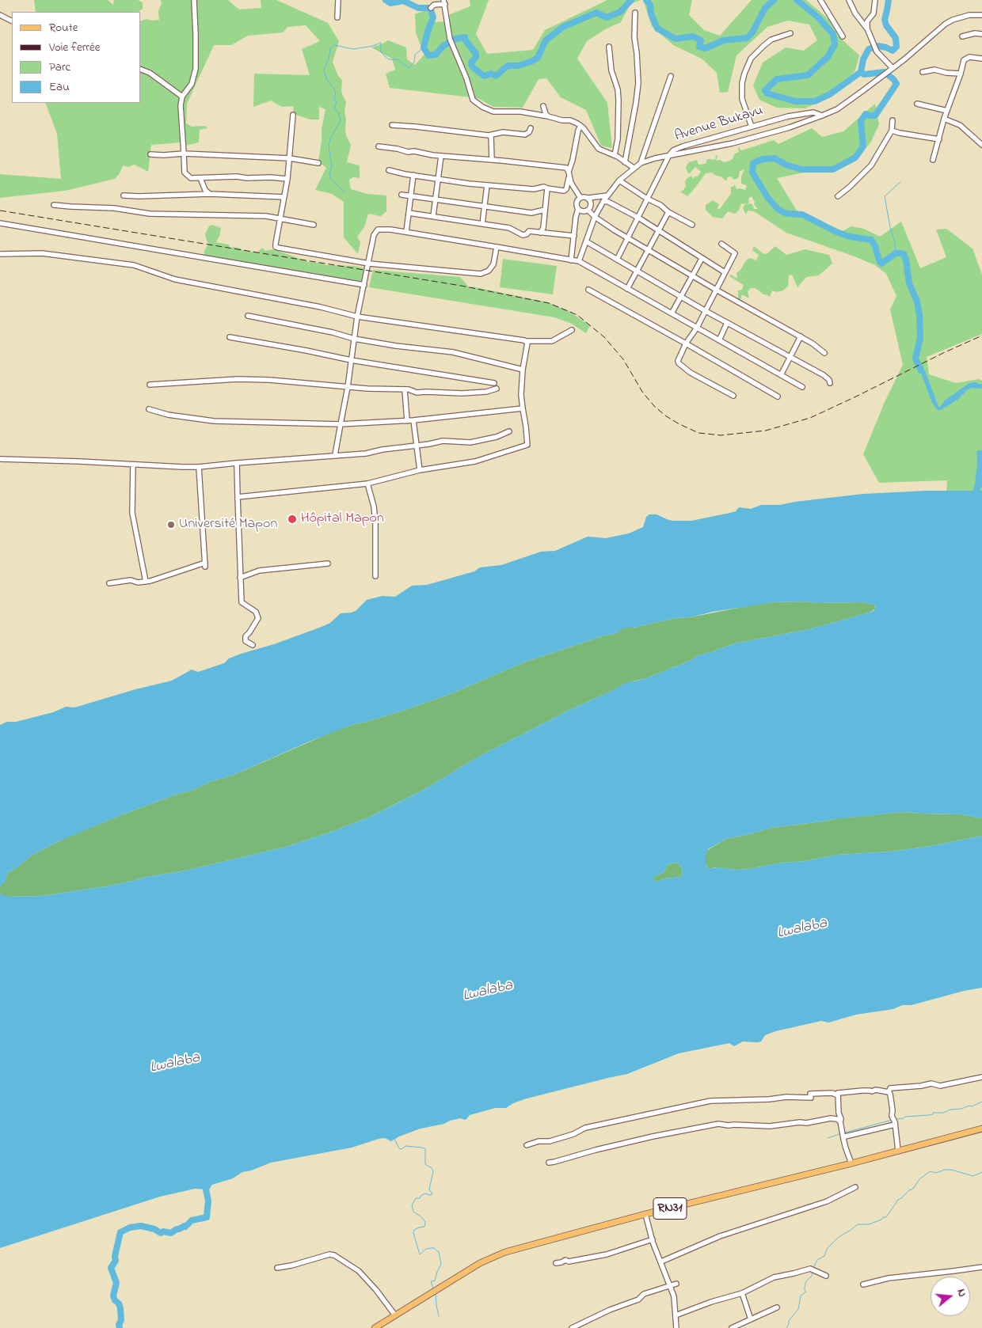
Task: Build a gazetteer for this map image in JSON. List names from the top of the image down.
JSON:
{
  "streets": {
    "main road": ["RN31"],
    "street": ["Avenue Bukavu"]
  },
  "water": ["Lwalaba"],
  "places": ["Hôpital Mapon", "Université Mapon"],
  "legend": [
    "Route",
    "Voie ferrée",
    "Parc",
    "Eau"
  ],
  "north": "right"
}
